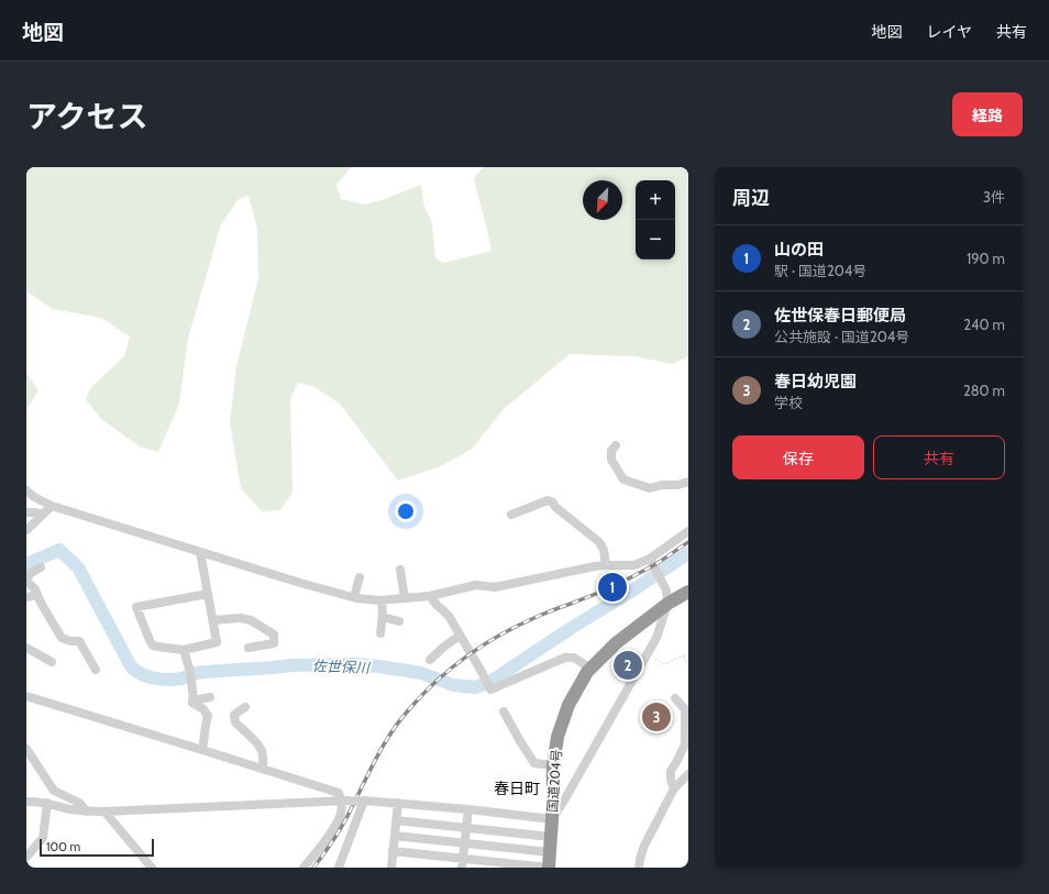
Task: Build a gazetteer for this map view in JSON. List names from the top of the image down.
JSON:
{
  "streets": {
    "highway": ["国道204号"]
  },
  "districts": ["春日町"],
  "water": ["佐世保川"],
  "scale_bar": "100 m",
  "north": "bottom left",
  "page": {
    "header": "地図",
    "nav": ["地図", "レイヤ", "共有"],
    "title": "アクセス",
    "buttons": [
      "経路",
      ["保存", "共有"]
    ],
    "heading": ["周辺", "3件"],
    "map_buttons": ["+", "−"],
    "list": [
      {
        "mark": "1",
        "name": "山の田",
        "note": "駅 · 国道204号",
        "value": "190 m"
      },
      {
        "mark": "2",
        "name": "佐世保春日郵便局",
        "note": "公共施設 · 国道204号",
        "value": "240 m"
      },
      {
        "mark": "3",
        "name": "春日幼児園",
        "note": "学校",
        "value": "280 m"
      }
    ],
    "pins": ["1", "2", "3"],
    "scale": "100 m"
  }
}
